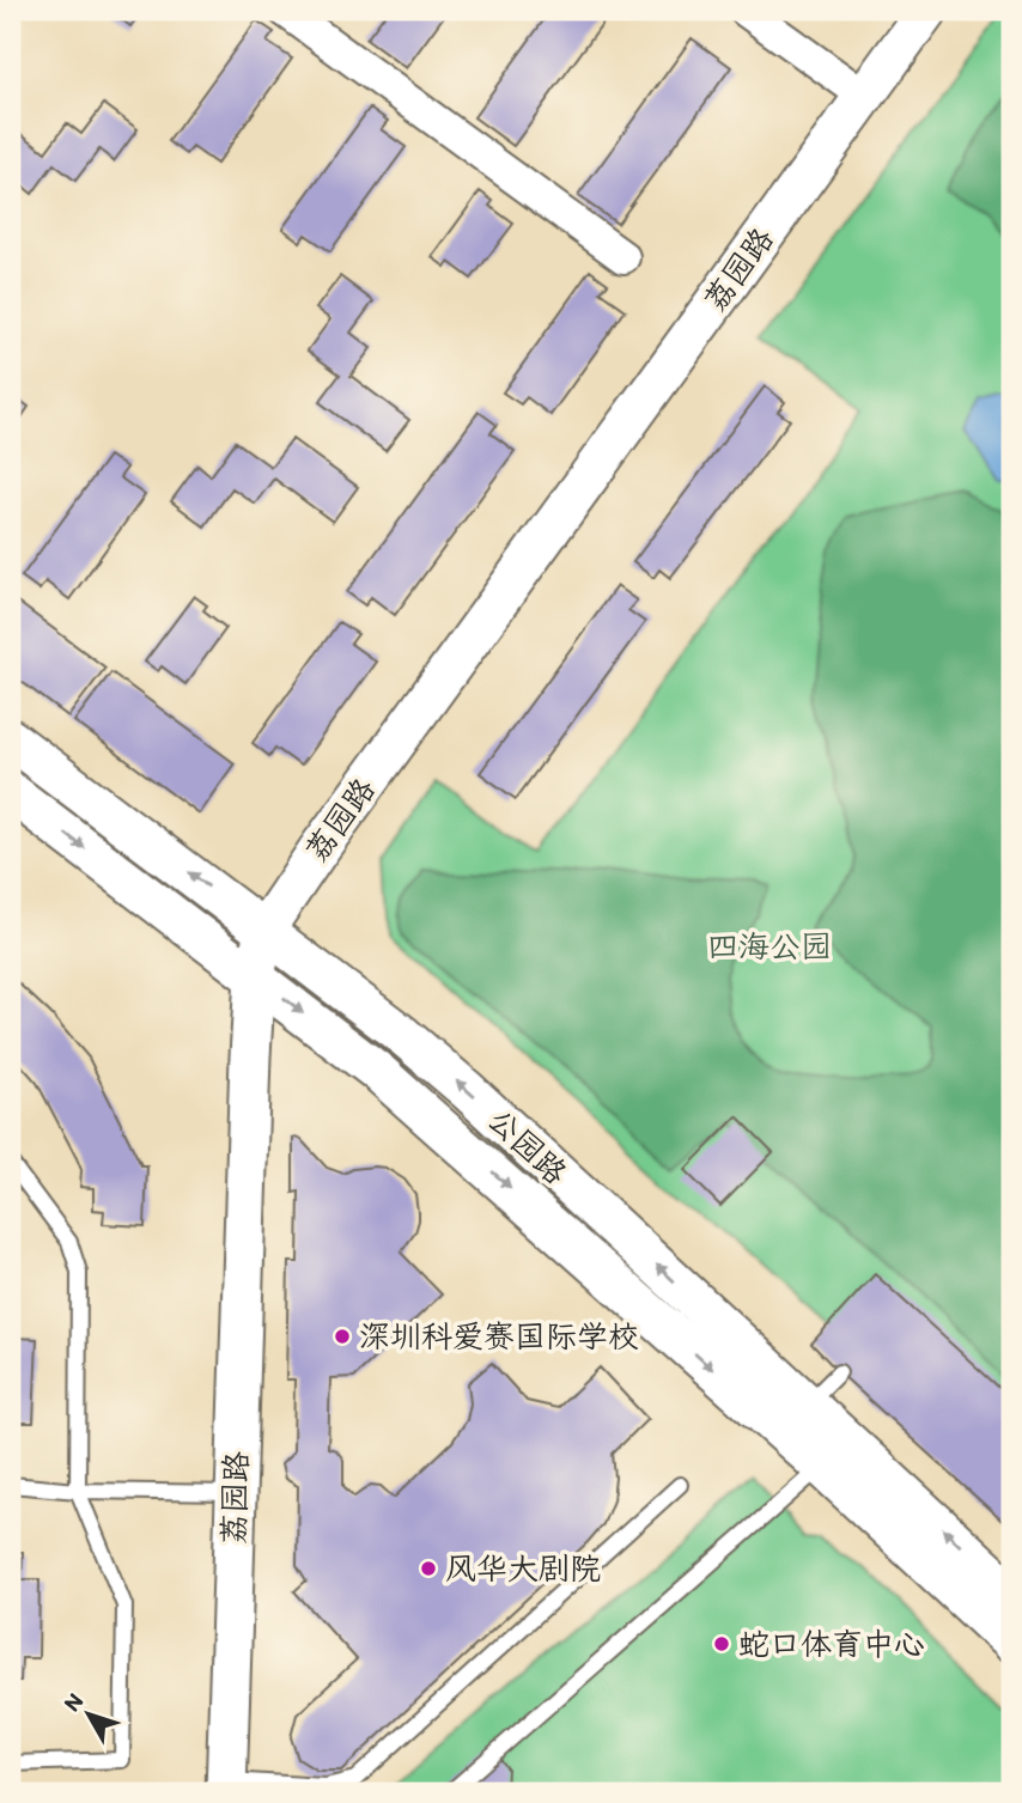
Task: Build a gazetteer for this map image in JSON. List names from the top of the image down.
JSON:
{
  "streets": {
    "street": ["荔园路", "公园路"]
  },
  "crossings": [
    ["荔园路", "公园路"]
  ],
  "parks": ["四海公园"],
  "places": ["深圳科爱赛国际学校", "风华大剧院", "蛇口体育中心"],
  "north": "top left"
}
